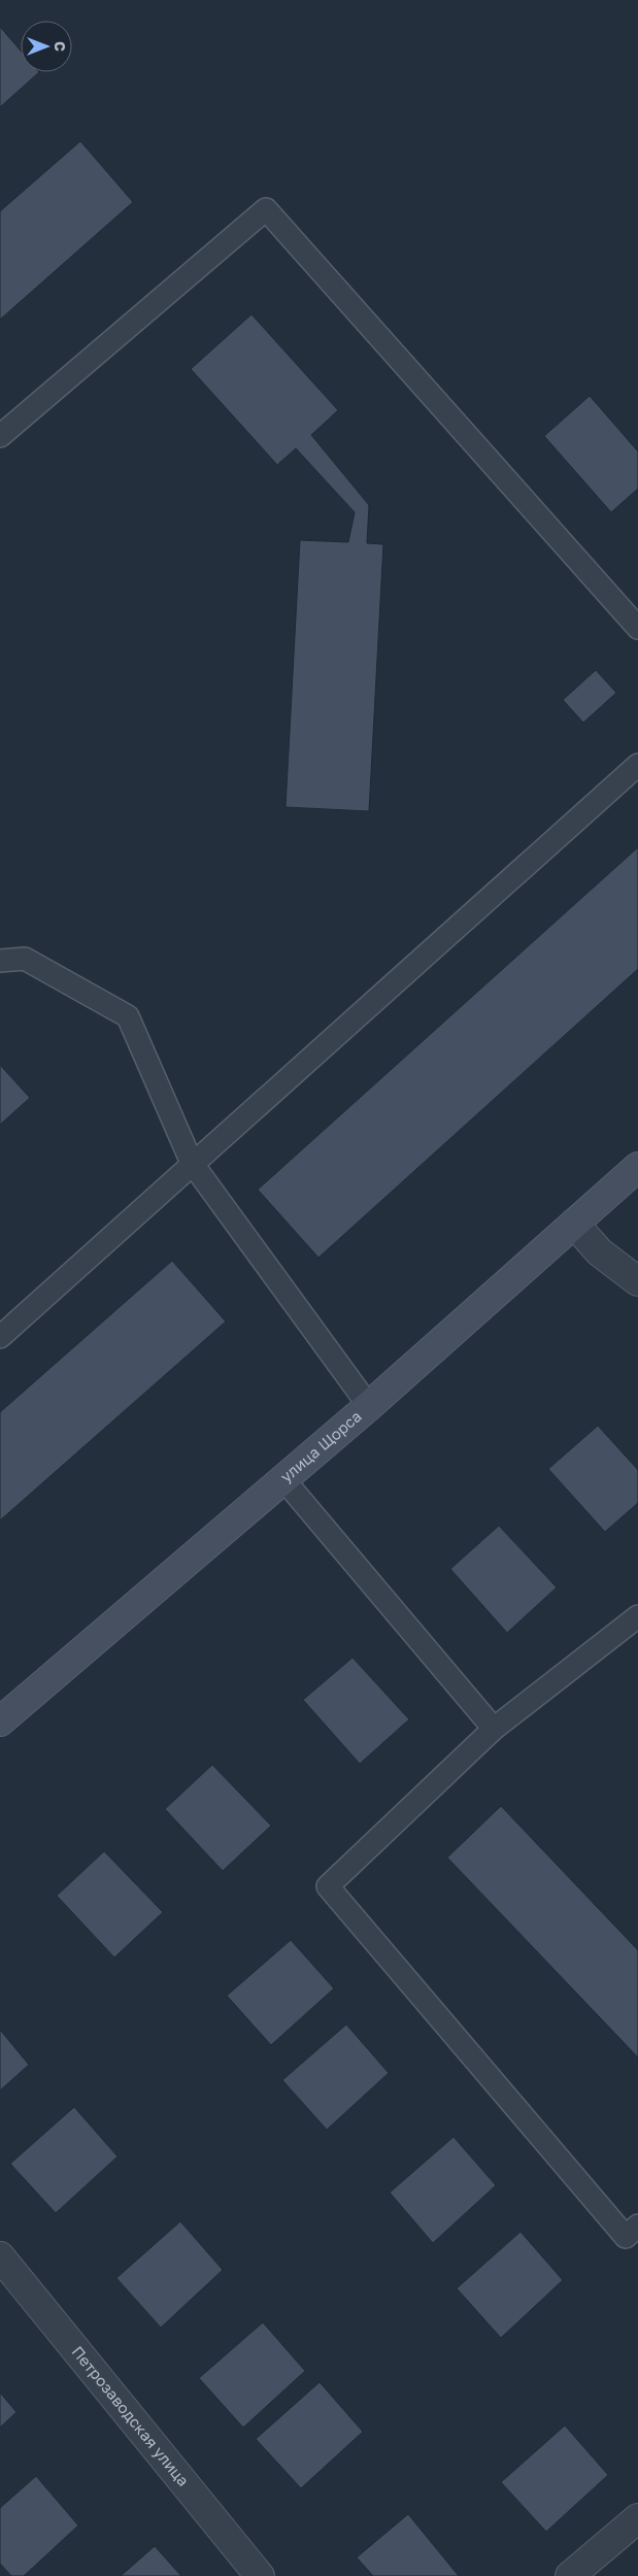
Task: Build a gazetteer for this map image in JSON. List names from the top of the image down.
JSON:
{
  "streets": {
    "street": ["улица Щорса", "Петрозаводская улица"]
  },
  "north": "right"
}
